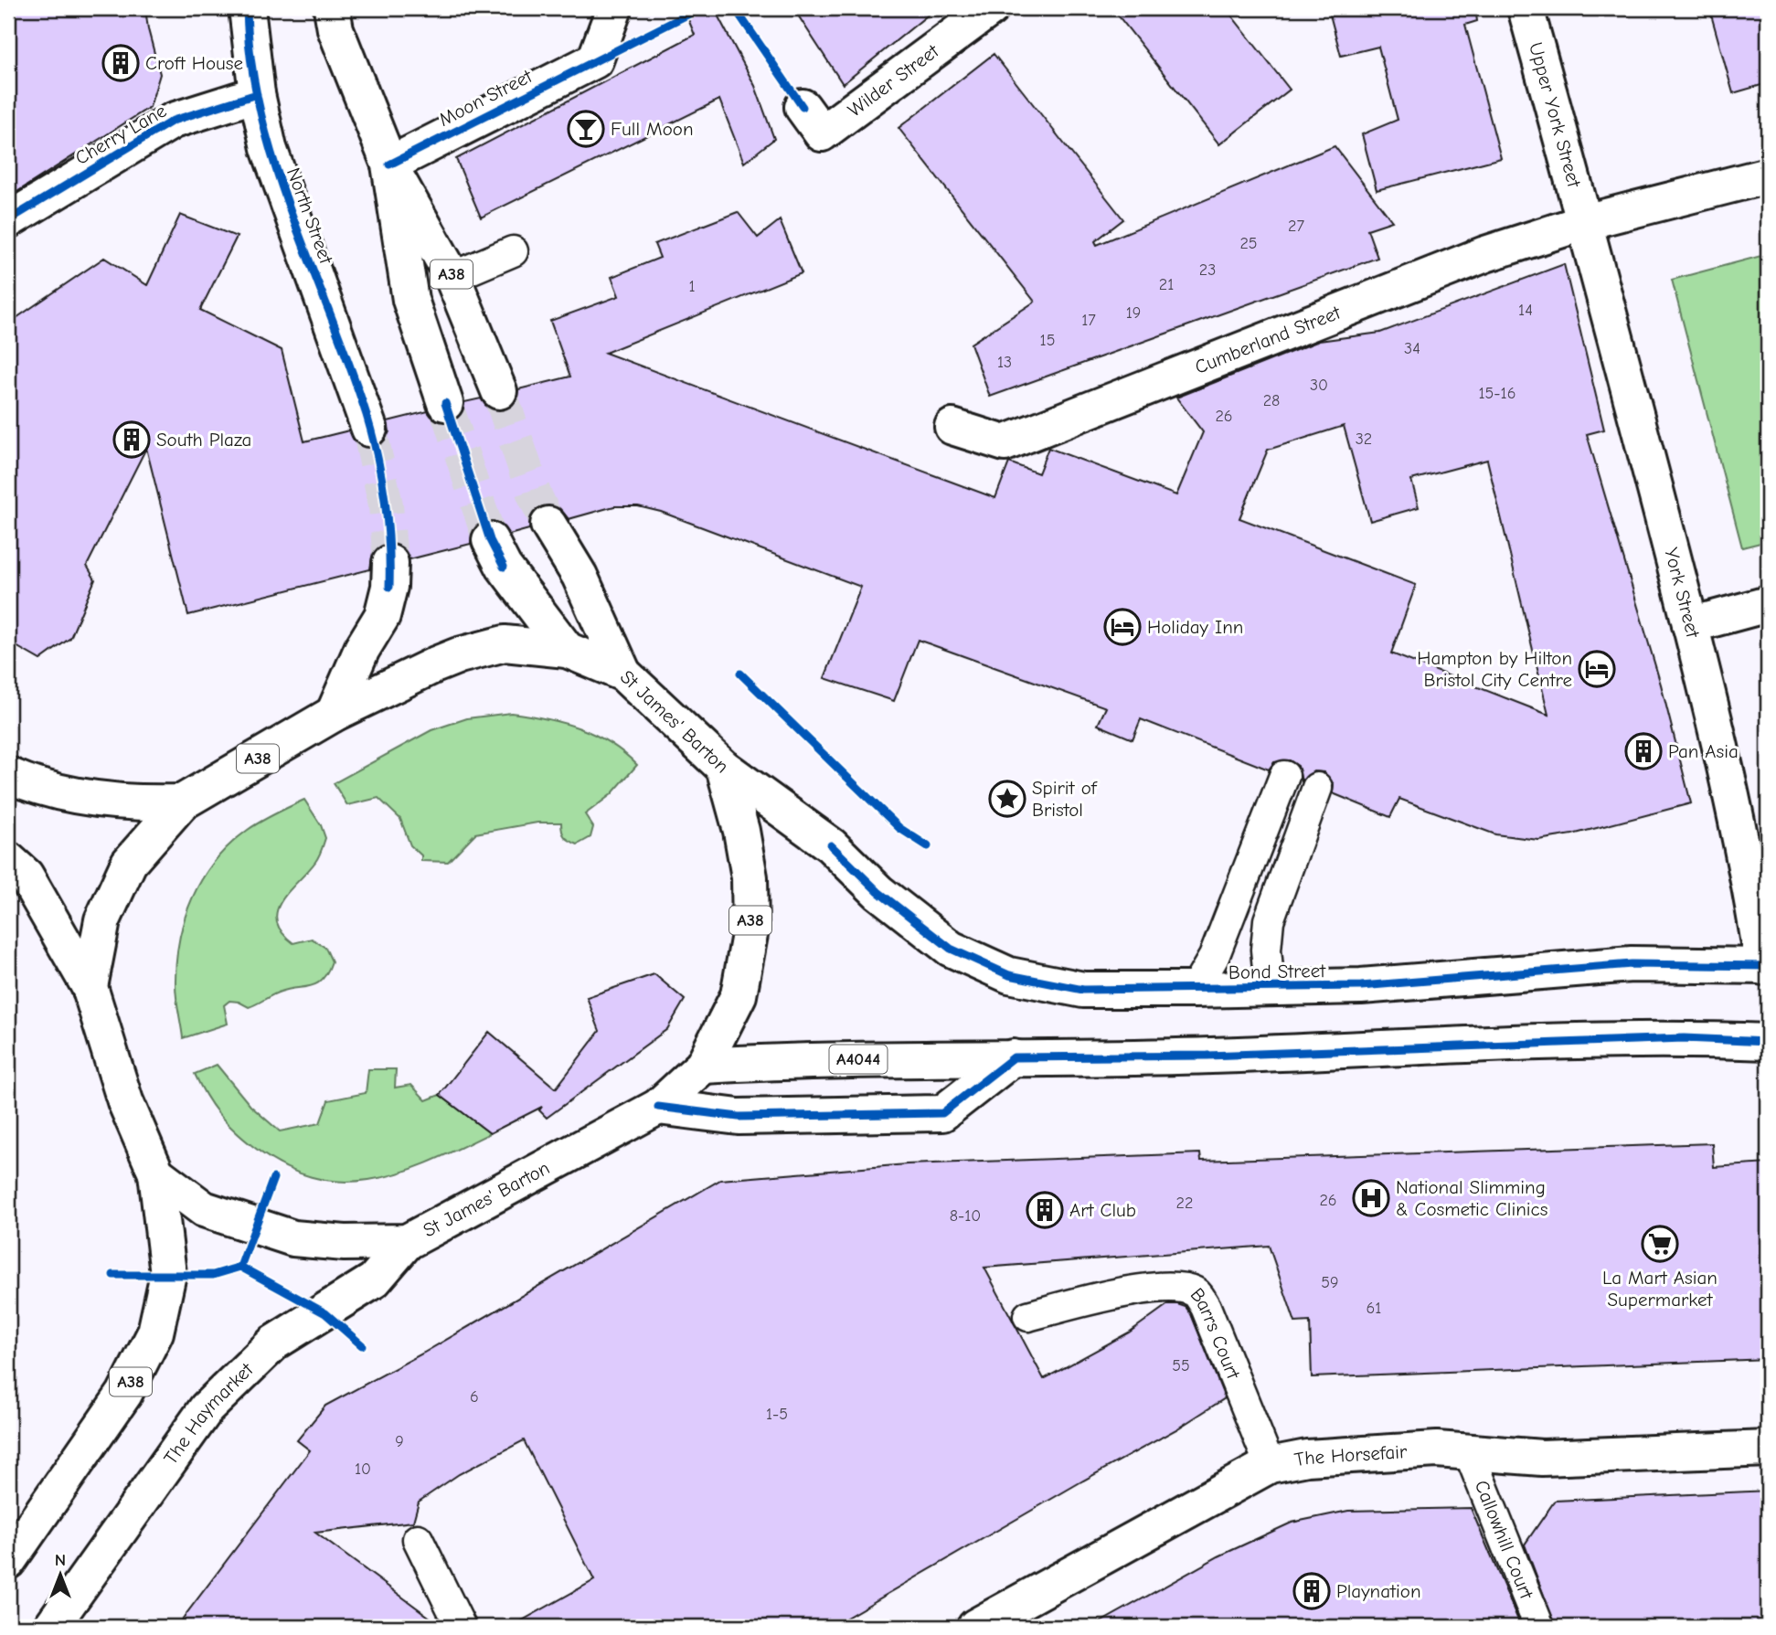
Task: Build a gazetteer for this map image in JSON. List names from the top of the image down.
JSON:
{
  "streets": {
    "main road": [
      "Wilder Street",
      "Moon Street",
      "Upper York Street",
      "Cherry Lane",
      "North Street",
      "A38",
      "Cumberland Street",
      "York Street",
      "St James' Barton",
      "Bond Street",
      "A4044",
      "The Haymarket",
      "The Horsefair"
    ],
    "lane": ["Barrs Court", "Callowhill Court"]
  },
  "crossings": [
    ["Moon Street", "A38"],
    ["Upper York Street", "Cumberland Street"],
    ["Upper York Street", "York Street"],
    ["Cherry Lane", "North Street"],
    ["A38", "St James' Barton"],
    ["Cumberland Street", "York Street"],
    ["York Street", "Bond Street"],
    ["St James' Barton", "Bond Street"],
    ["St James' Barton", "A4044"],
    ["St James' Barton", "The Haymarket"],
    ["Barrs Court", "The Horsefair"],
    ["The Horsefair", "Callowhill Court"]
  ],
  "places": {
    "building": [
      "Croft House",
      "South Plaza",
      "Pan Asia",
      "Art Club",
      "Playnation"
    ],
    "bar": ["Full Moon"],
    "hotel": ["Holiday Inn", "Hampton by Hilton Bristol City Centre"],
    "place": ["Spirit of Bristol"],
    "hospital": ["National Slimming & Cosmetic Clinics"],
    "supermarket": ["La Mart Asian Supermarket"]
  },
  "house_numbers": [
    "27",
    "25",
    "23",
    "21",
    "1",
    "14",
    "19",
    "17",
    "15",
    "34",
    "13",
    "30",
    "15-16",
    "28",
    "26",
    "32",
    "26",
    "22",
    "8-10",
    "59",
    "61",
    "55",
    "6",
    "1-5",
    "9",
    "10"
  ],
  "north": "top"
}
